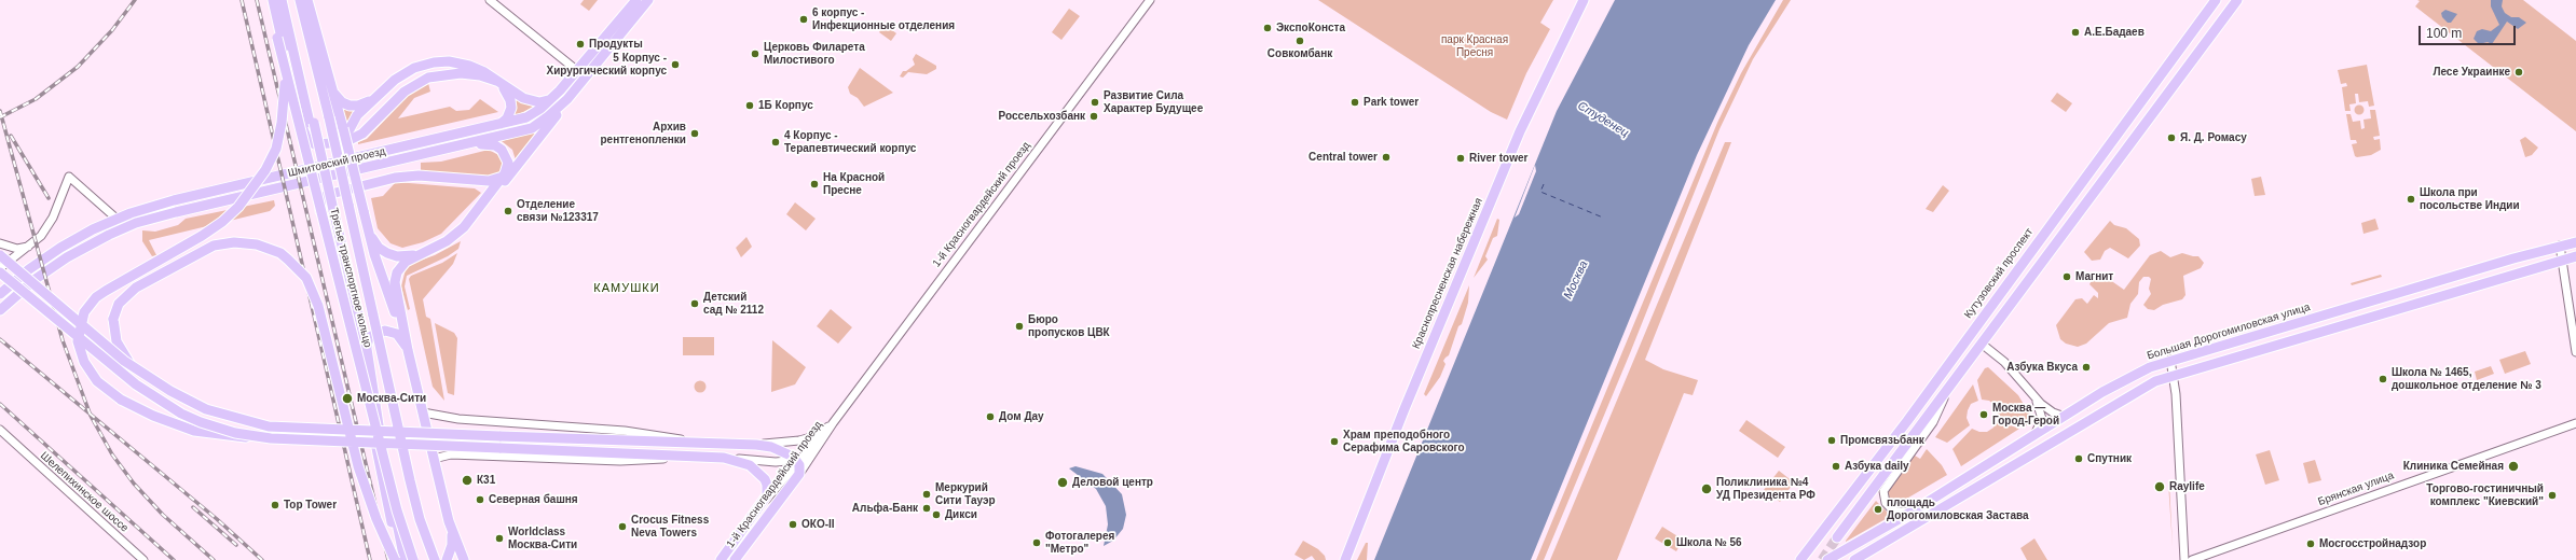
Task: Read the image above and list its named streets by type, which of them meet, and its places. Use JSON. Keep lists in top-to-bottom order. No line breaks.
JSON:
{"streets":{"main road":["Шмитовский проезд","1-й Красногвардейский проезд","Краснопресненская набережная","Кутузовский проспект","Третье транспортное кольцо","Большая Дорогомиловская улица"],"street":["Брянская улица","Шелепихинское шоссе"]},"districts":["КАМУШКИ"],"water":["Студенец","Москва"],"parks":["парк Красная Пресня"],"places":["6 корпус - Инфекционные отделения","ЭкспоКонста","А.Е.Бадаев","Совкомбанк","Продукты","Церковь Филарета Милостивого","5 Корпус - Хирургический корпус","Лесе Украинке","Развитие Сила Характер Будущее","Park tower","1Б Корпус","Россельхозбанк","Архив рентгенопленки","Я. Д. Ромасу","4 Корпус - Терапевтический корпус","Central tower","River tower","На Красной Пресне","Школа при посольстве Индии","Отделение связи №123317","Магнит","Детский сад № 2112","Бюро пропусков ЦВК","Азбука Вкуса","Школа № 1465, дошкольное отделение № 3","Москва-Сити","Москва — Город-Герой","Дом Дау","Промсвязьбанк","Храм преподобного Серафима Саровского","Спутник","Азбука daily","Клиника Семейная","К31","Деловой центр","Raylife","Поликлиника №4 УД Президента РФ","Меркурий Сити Тауэр","Торгово-гостиничный комплекс \"Киевский\"","Северная башня","Top Tower","Альфа-Банк","площадь Дорогомиловская Застава","Дикси","ОКО-II","Crocus Fitness Neva Towers","Worldclass Москва-Сити","Фотогалерея \"Метро\"","Школа № 56","Мосгосстройнадзор"],"scale_bar":"100 m"}
